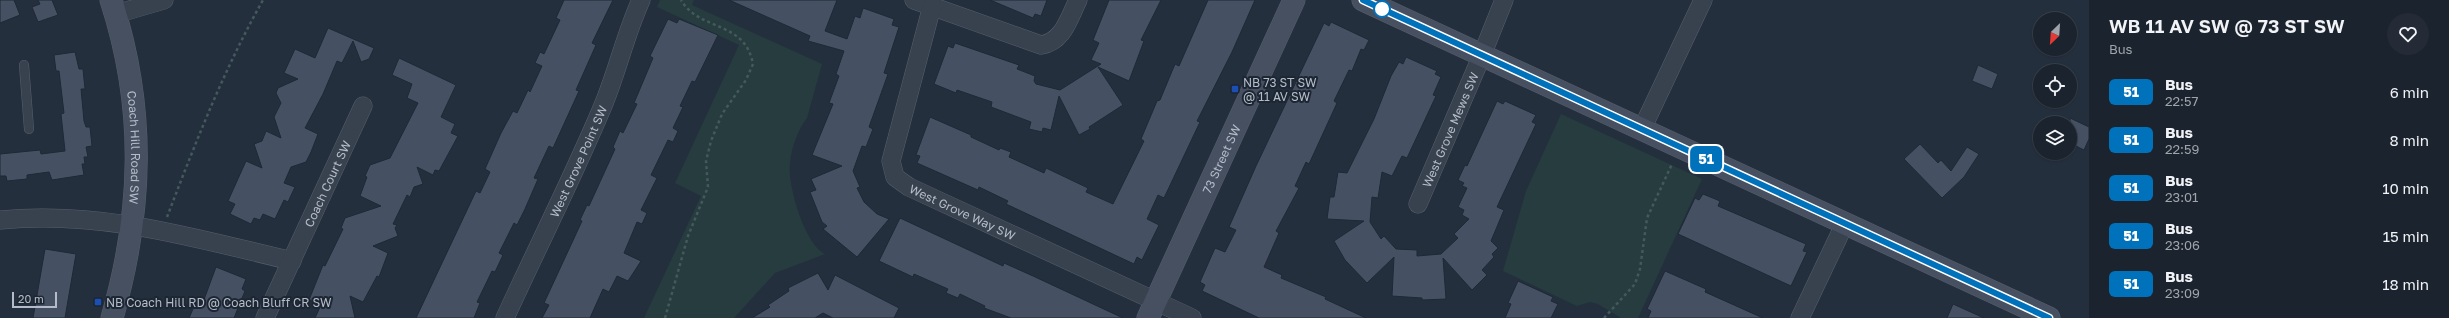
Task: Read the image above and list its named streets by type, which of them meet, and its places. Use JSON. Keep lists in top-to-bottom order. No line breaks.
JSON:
{"streets":{"street":["West Grove Mews SW","Coach Hill Road SW","73 Street SW","West Grove Point SW","Coach Court SW","West Grove Way SW"]},"crossings":[["73 Street SW","West Grove Way SW"]],"places":{"transit":["NB 73 ST SW @ 11 AV SW","NB Coach Hill RD @ Coach Bluff CR SW"]},"lines":["bus line 51"],"scale_bar":"20 m","north":"bottom left","page":{"on_map":"51","heading":["WB 11 AV SW @ 73 ST SW","Bus"],"list":[{"mark":"51","name":"Bus","note":"22:57","value":"6 min"},{"mark":"51","name":"Bus","note":"22:59","value":"8 min"},{"mark":"51","name":"Bus","note":"23:01","value":"10 min"},{"mark":"51","name":"Bus","note":"23:06","value":"15 min"},{"mark":"51","name":"Bus","note":"23:09","value":"18 min"}],"scale":"20 m"}}
